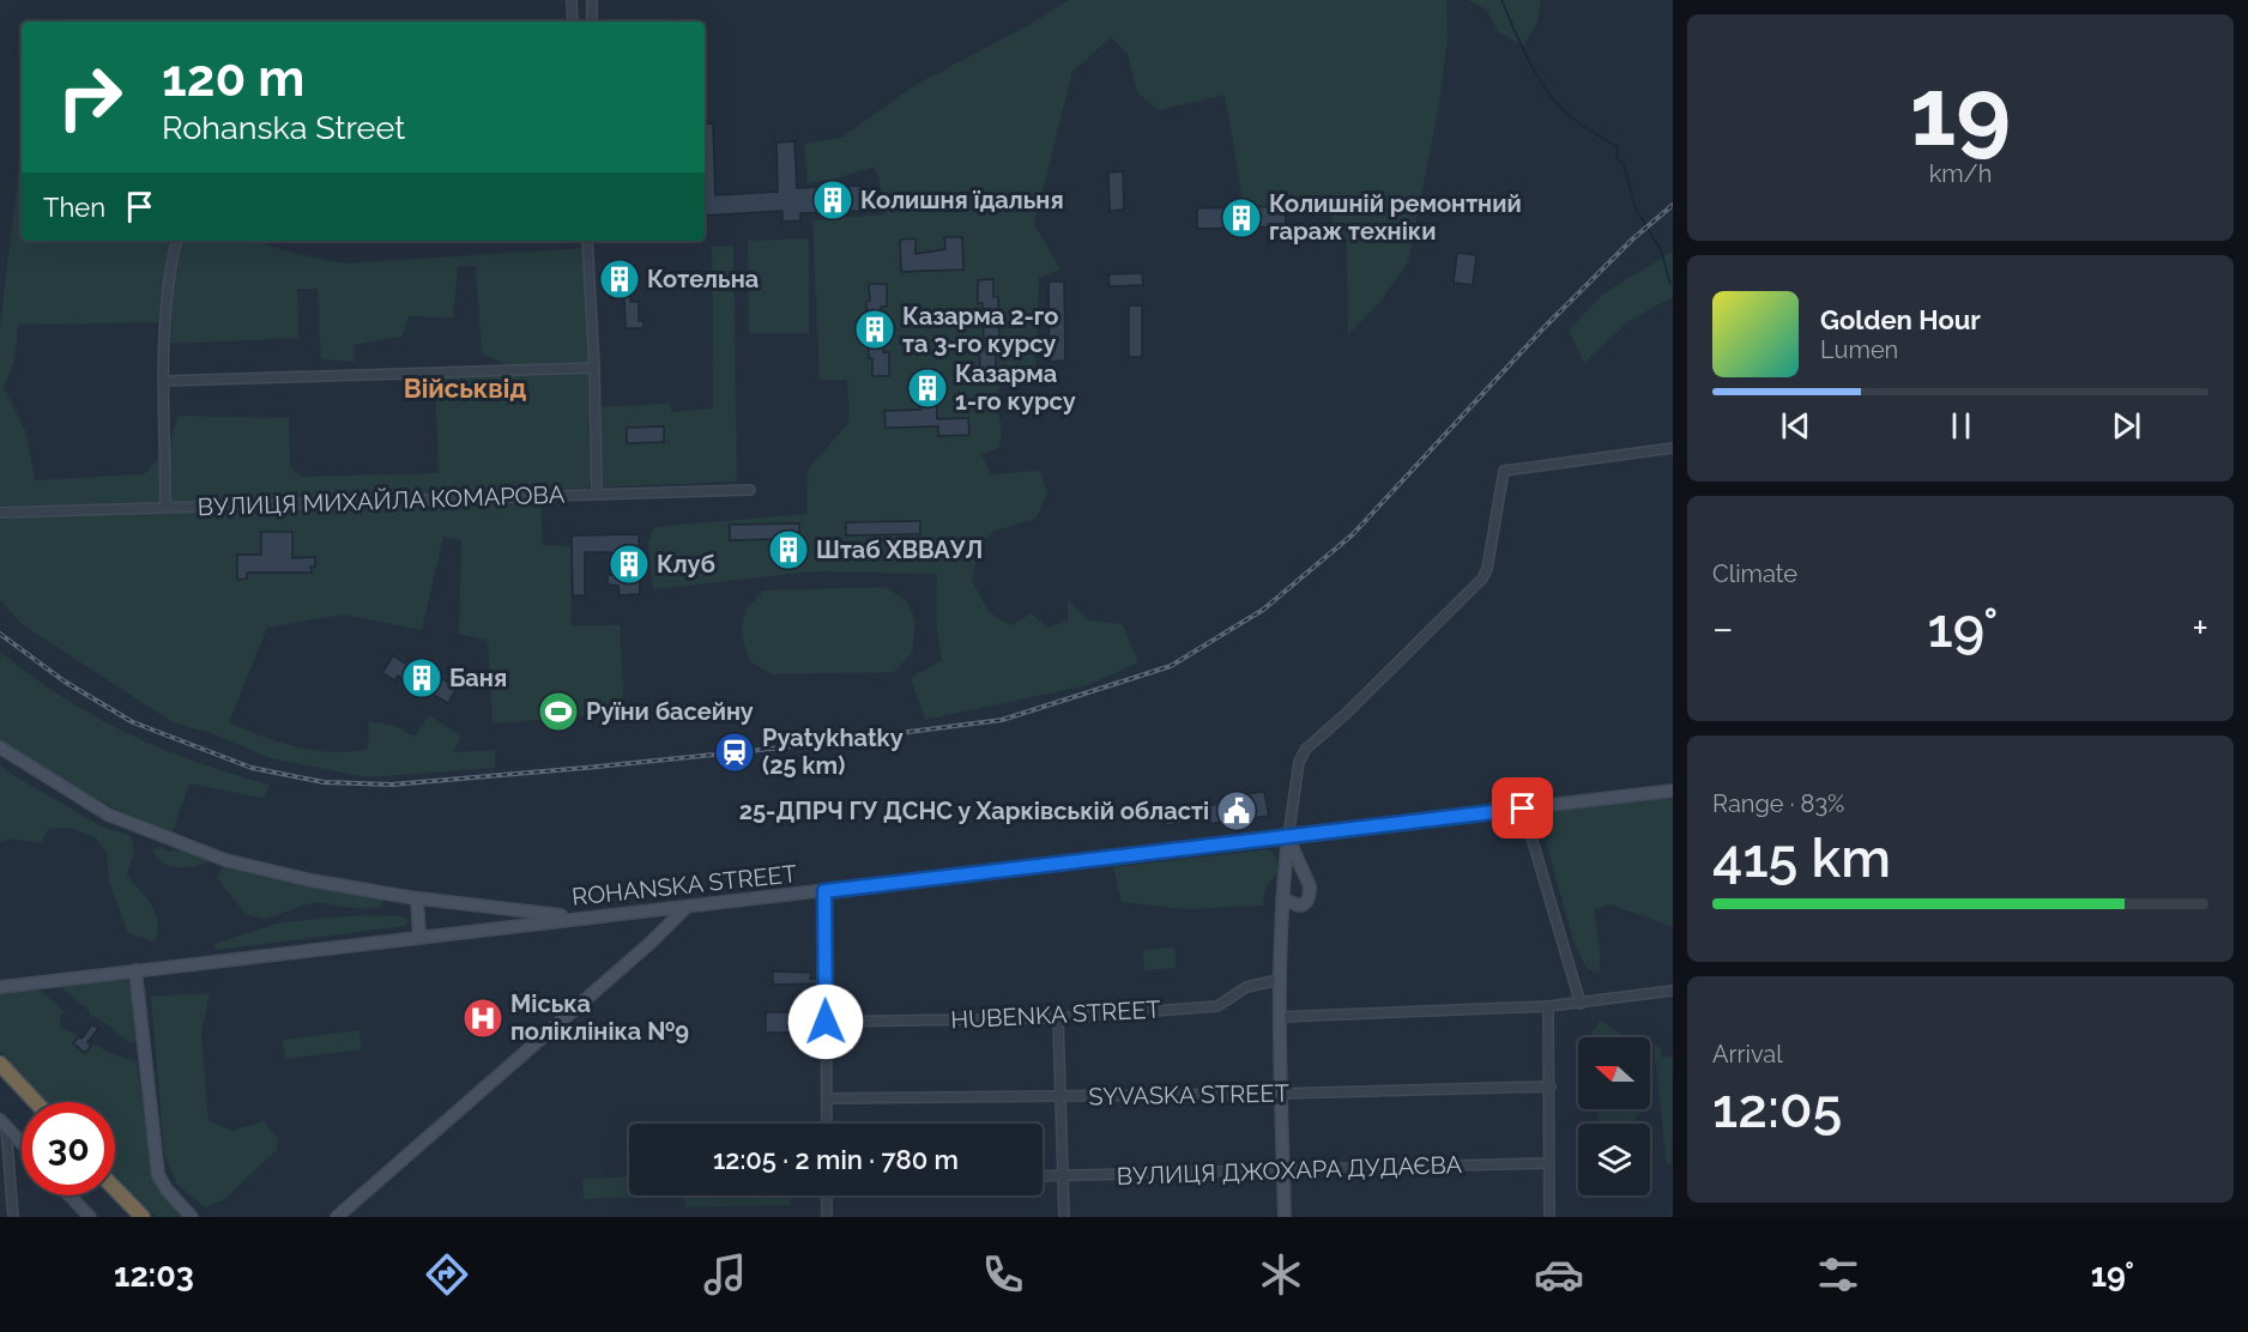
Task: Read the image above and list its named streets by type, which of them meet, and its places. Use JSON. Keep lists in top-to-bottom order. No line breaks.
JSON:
{"streets":{"street":["ВУЛИЦЯ МИХАЙЛА КОМАРОВА","ROHANSKA STREET","HUBENKA STREET","SYVASKA STREET","ВУЛИЦЯ ДЖОХАРА ДУДАЄВА"]},"districts":["Військвід"],"places":{"building":["Колишня їдальня","Колишній ремонтний гараж техніки","Котельна","Казарма 2-го та 3-го курсу","Казарма 1-го курсу","Штаб ХВВАУЛ","Клуб","Баня"],"sports":["Руїни басейну"],"station":["Pyatykhatky (25 km)"],"public building":["25-ДПРЧ ГУ ДСНС у Харківській області"],"hospital":["Міська поліклініка №9"]},"north":"left","page":{"tile":[["19","km/h"],"Climate",["Range · 83%","415 km"],["Arrival","12:05"]],"turn":["120 m","Rohanska Street"],"then":"Then","song":["Golden Hour","Lumen"],"heat":["−","19°","+"],"limit":"30","trip":"12:05 · 2 min · 780 m","tabs":["12:03","19°"]}}
